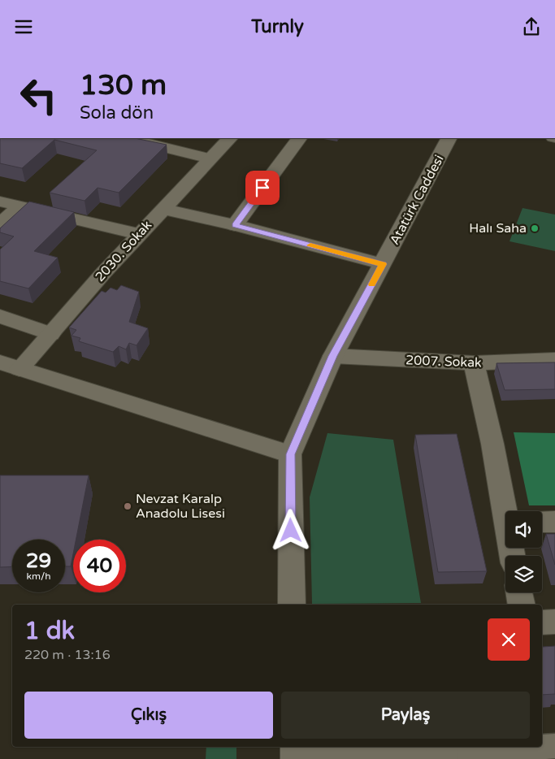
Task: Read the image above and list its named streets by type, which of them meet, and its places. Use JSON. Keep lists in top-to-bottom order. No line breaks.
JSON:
{"streets":{"street":["Atatürk Caddesi","2030. Sokak","2007. Sokak"]},"crossings":[["Atatürk Caddesi","2007. Sokak"]],"places":["Halı Saha","Nevzat Karalp Anadolu Lisesi"],"page":{"header":"Turnly","turn":["130 m","Sola dön"],"speed":"29 km/h","limit":"40","heading":["1 dk","220 m · 13:16"],"buttons":["Çıkış","Paylaş"]}}
